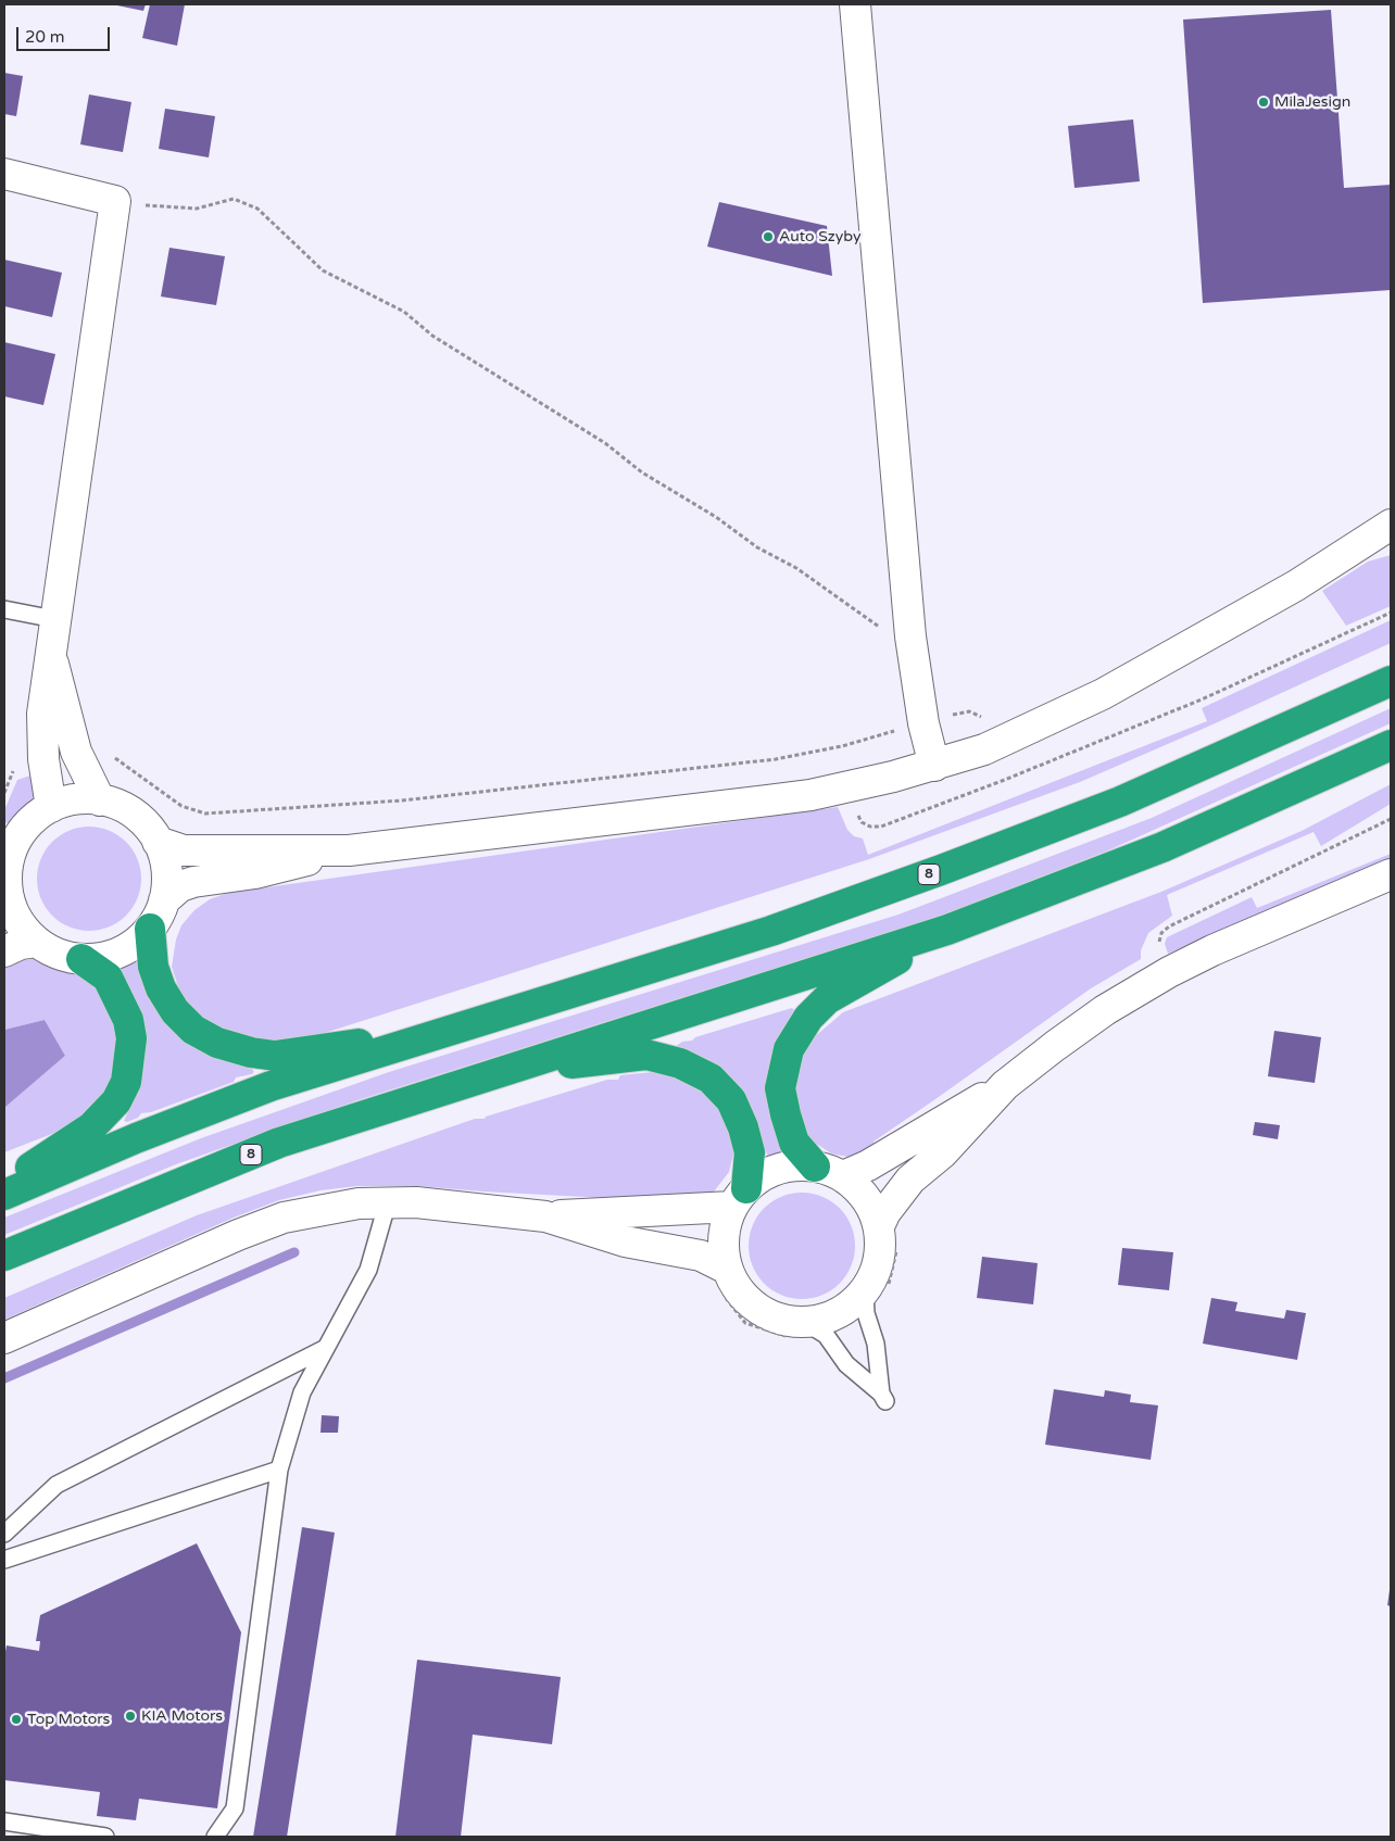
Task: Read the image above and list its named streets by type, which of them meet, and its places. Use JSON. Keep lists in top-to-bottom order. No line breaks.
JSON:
{"streets":{"highway":["8"]},"places":["MilaJesign","Auto Szyby","KIA Motors","Top Motors"],"scale_bar":"20 m"}
